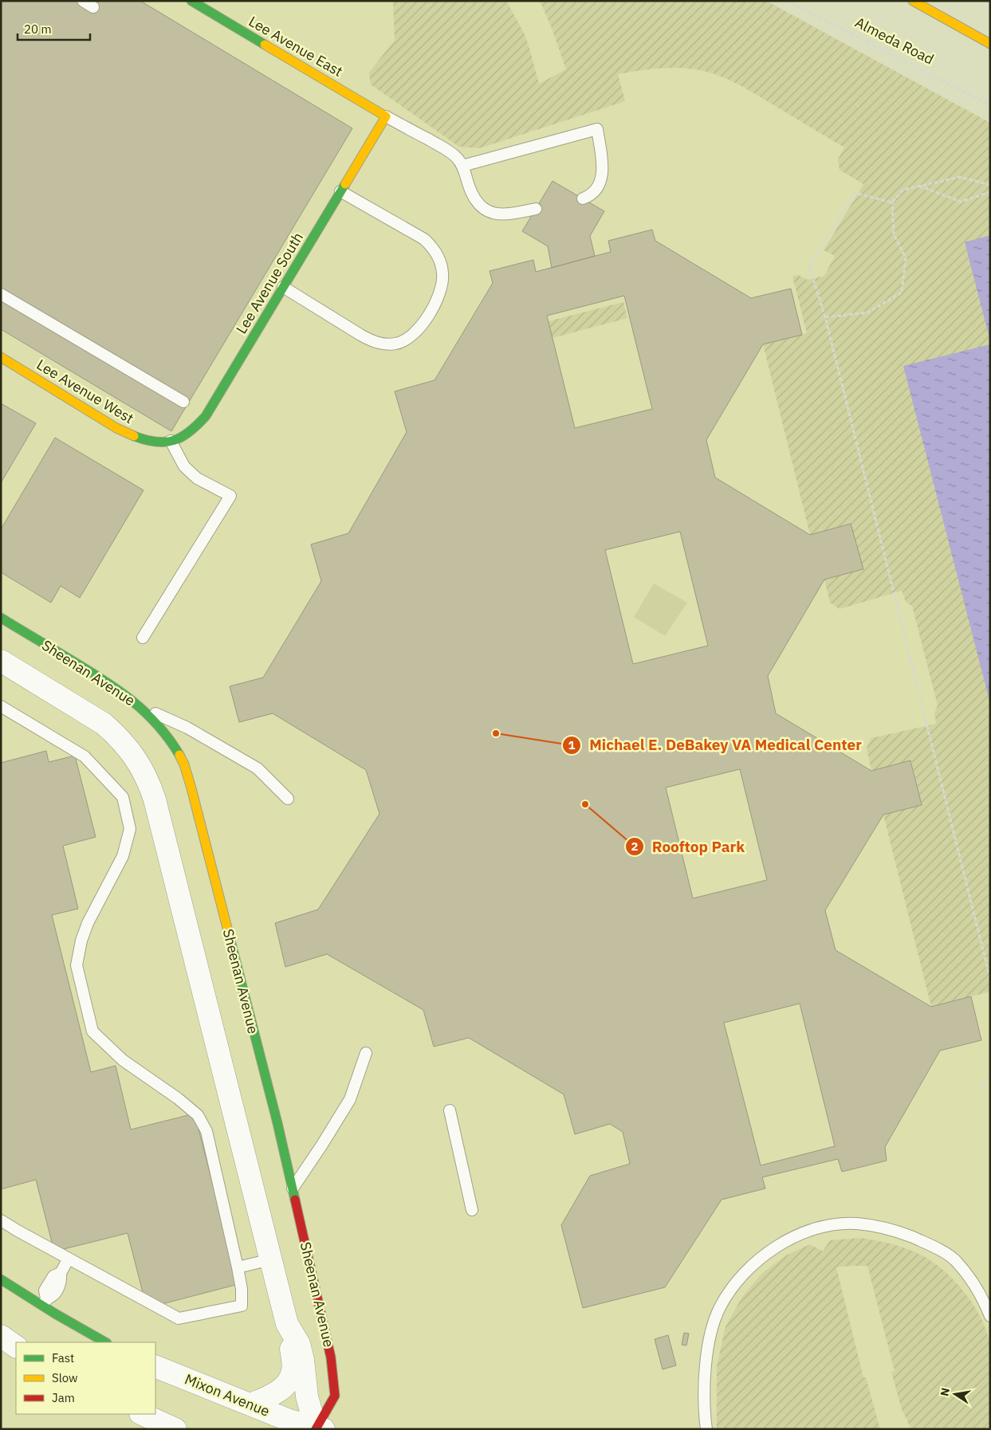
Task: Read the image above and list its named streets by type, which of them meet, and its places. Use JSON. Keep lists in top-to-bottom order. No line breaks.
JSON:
{"streets":{"street":["Lee Avenue East","Lee Avenue South","Lee Avenue West","Sheenan Avenue","Mixon Avenue"],"path":["Almeda Road"]},"crossings":[["Lee Avenue East","Lee Avenue South"],["Lee Avenue South","Lee Avenue West"],["Sheenan Avenue","Mixon Avenue"]],"places":["Michael E. DeBakey VA Medical Center","Rooftop Park"],"legend":["Fast","Slow","Jam"],"scale_bar":"20 m","north":"left"}
